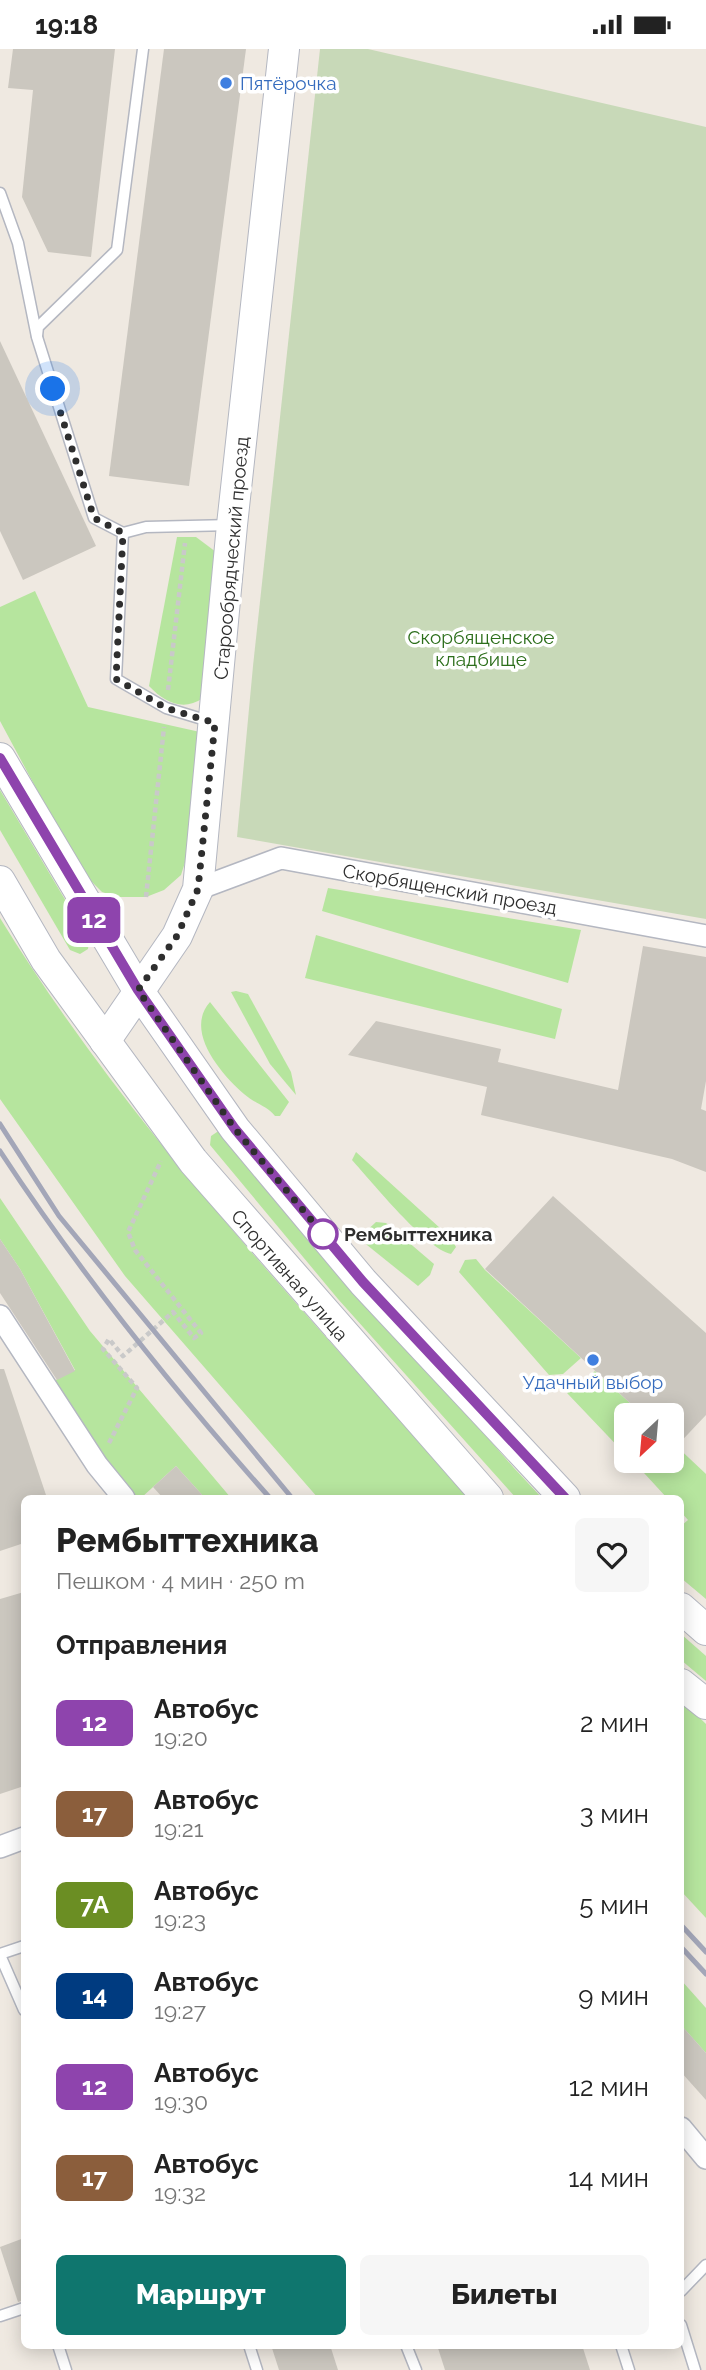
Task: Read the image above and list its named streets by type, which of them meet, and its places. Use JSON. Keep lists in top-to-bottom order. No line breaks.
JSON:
{"streets":{"main road":["Старообрядческий проезд","Спортивная улица"],"street":["Скорбященский проезд"]},"crossings":[["Старообрядческий проезд","Скорбященский проезд"],["Старообрядческий проезд","Спортивная улица"]],"parks":["Скорбященское кладбище"],"places":["Пятёрочка","Рембыттехника","Удачный выбор"],"lines":["bus line 12"],"north":"bottom left","page":{"status":"19:18","on_map":"12","heading":[["Рембыттехника","Пешком · 4 мин · 250 m"],"Отправления"],"list":[{"mark":"12","name":"Автобус","note":"19:20","value":"2 мин"},{"mark":"17","name":"Автобус","note":"19:21","value":"3 мин"},{"mark":"7А","name":"Автобус","note":"19:23","value":"5 мин"},{"mark":"14","name":"Автобус","note":"19:27","value":"9 мин"},{"mark":"12","name":"Автобус","note":"19:30","value":"12 мин"},{"mark":"17","name":"Автобус","note":"19:32","value":"14 мин"}],"buttons":["Маршрут","Билеты"]}}
